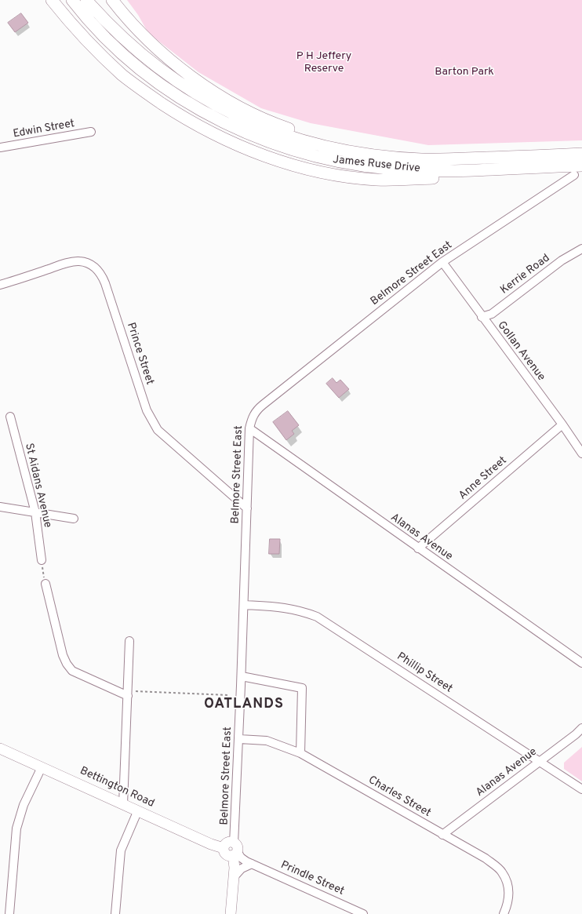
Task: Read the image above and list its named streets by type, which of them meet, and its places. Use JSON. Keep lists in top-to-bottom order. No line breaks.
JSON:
{"streets":{"highway":["James Ruse Drive"],"main road":["Bettington Road"],"street":["Edwin Street","Belmore Street East","Kerrie Road","Gollan Avenue","Prince Street","Anne Street","St Aidans Avenue","Alanas Avenue","Phillip Street","Charles Street","Prindle Street"]},"crossings":[["James Ruse Drive","Belmore Street East"],["Belmore Street East","Gollan Avenue"],["Belmore Street East","Prince Street"],["Belmore Street East","Alanas Avenue"],["Belmore Street East","Phillip Street"],["Belmore Street East","Bettington Road"],["Belmore Street East","Charles Street"],["Belmore Street East","Prindle Street"],["Kerrie Road","Gollan Avenue"],["Gollan Avenue","Anne Street"],["Anne Street","Alanas Avenue"],["Alanas Avenue","Phillip Street"],["Alanas Avenue","Charles Street"],["Bettington Road","Prindle Street"]],"districts":["OATLANDS"],"parks":["P H Jeffery Reserve","Barton Park"]}
